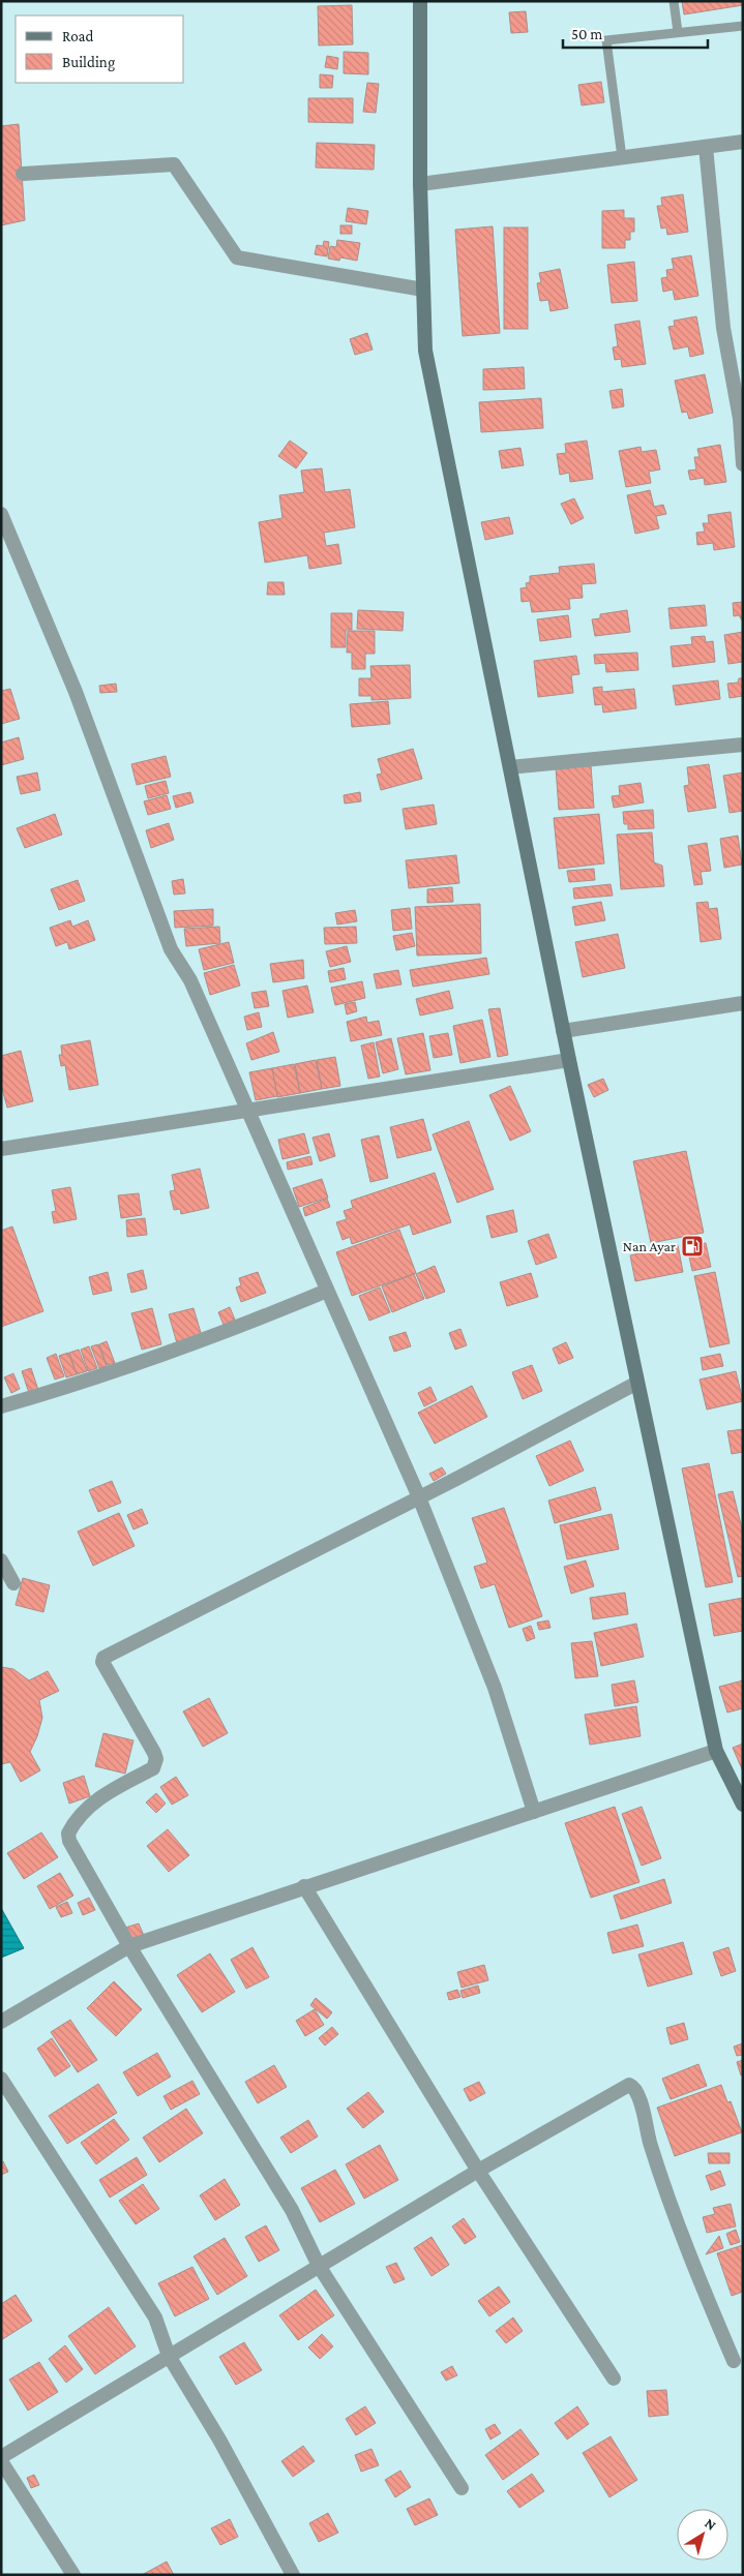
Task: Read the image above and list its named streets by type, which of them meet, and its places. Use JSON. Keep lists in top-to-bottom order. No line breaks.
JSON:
{"places":{"fuel station":["Nan Ayar"]},"legend":["Road","Building"],"scale_bar":"50 m","north":"top right"}
